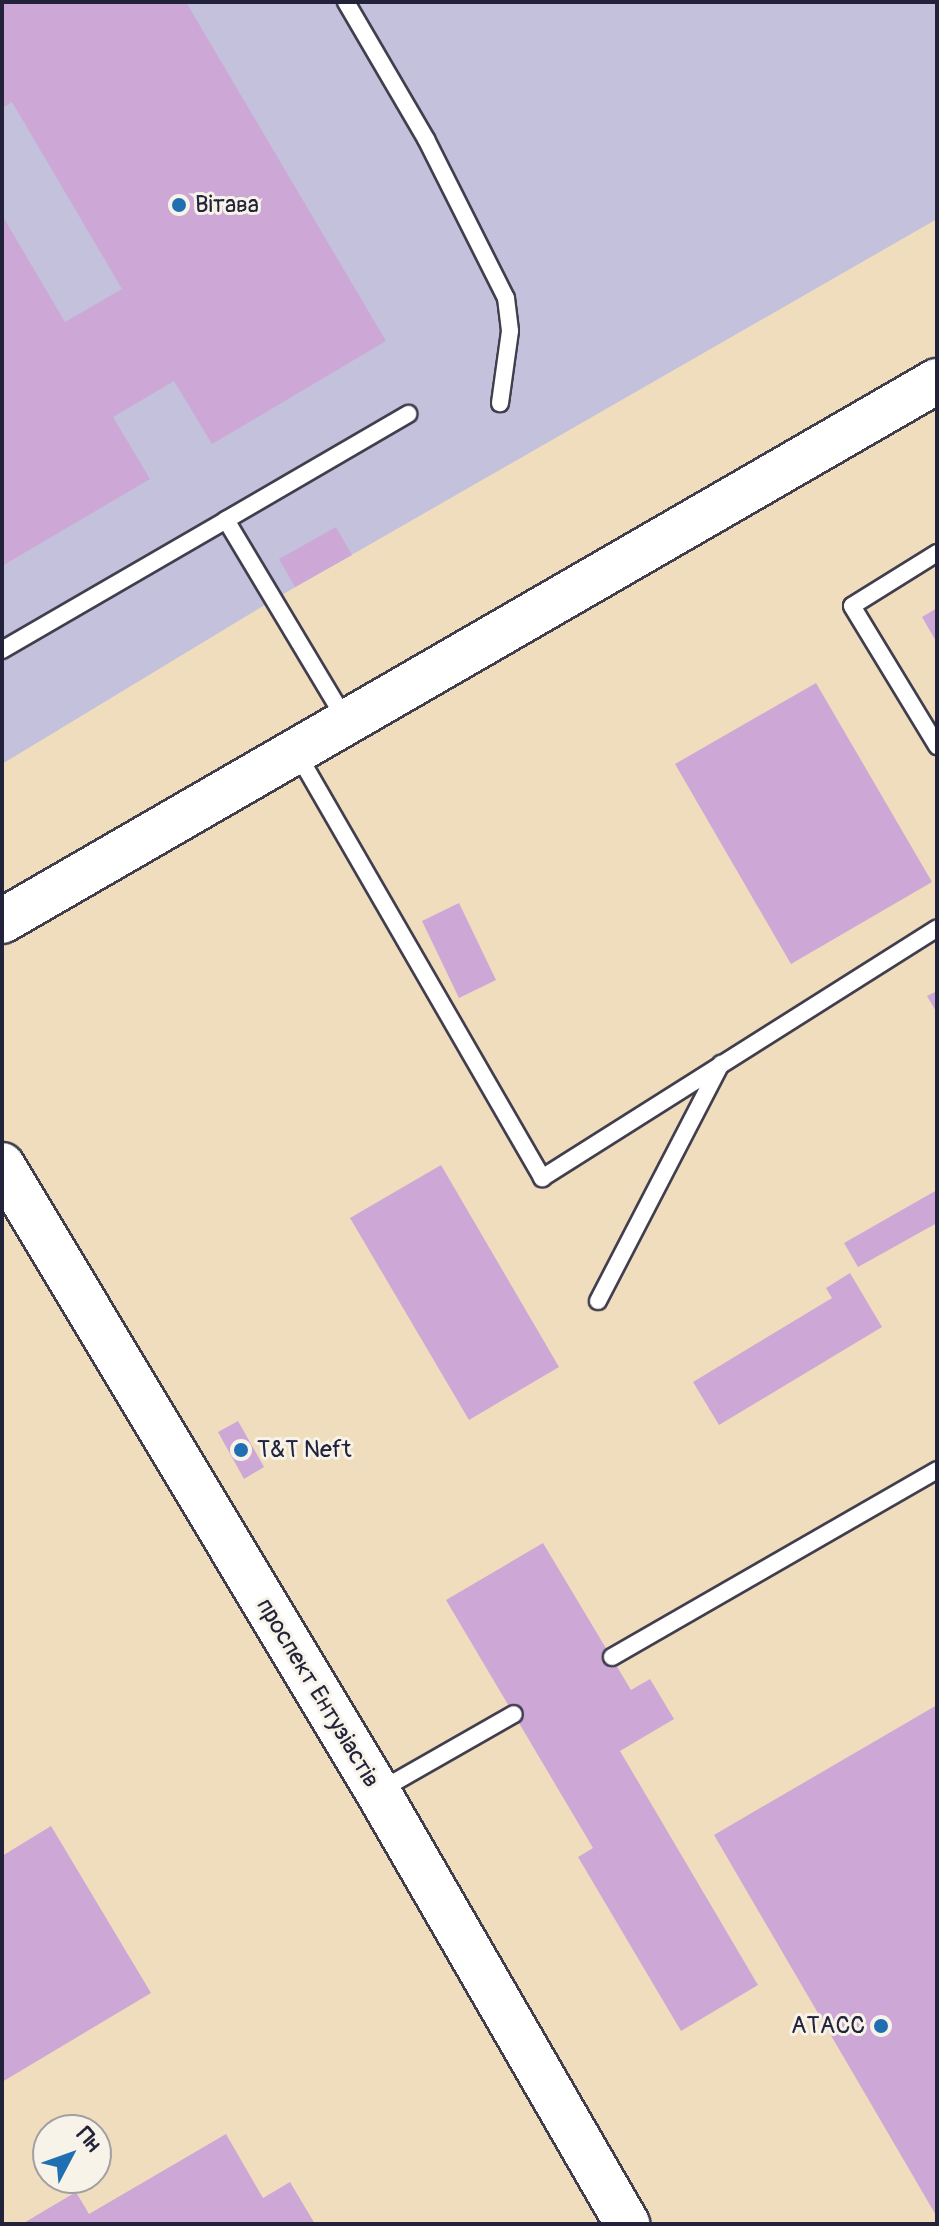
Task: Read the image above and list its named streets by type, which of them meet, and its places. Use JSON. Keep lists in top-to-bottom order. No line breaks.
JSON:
{"streets":{"street":["проспект Ентузіастів"]},"places":["Вітава","T&T Neft","АТАСС"],"north":"top right"}
